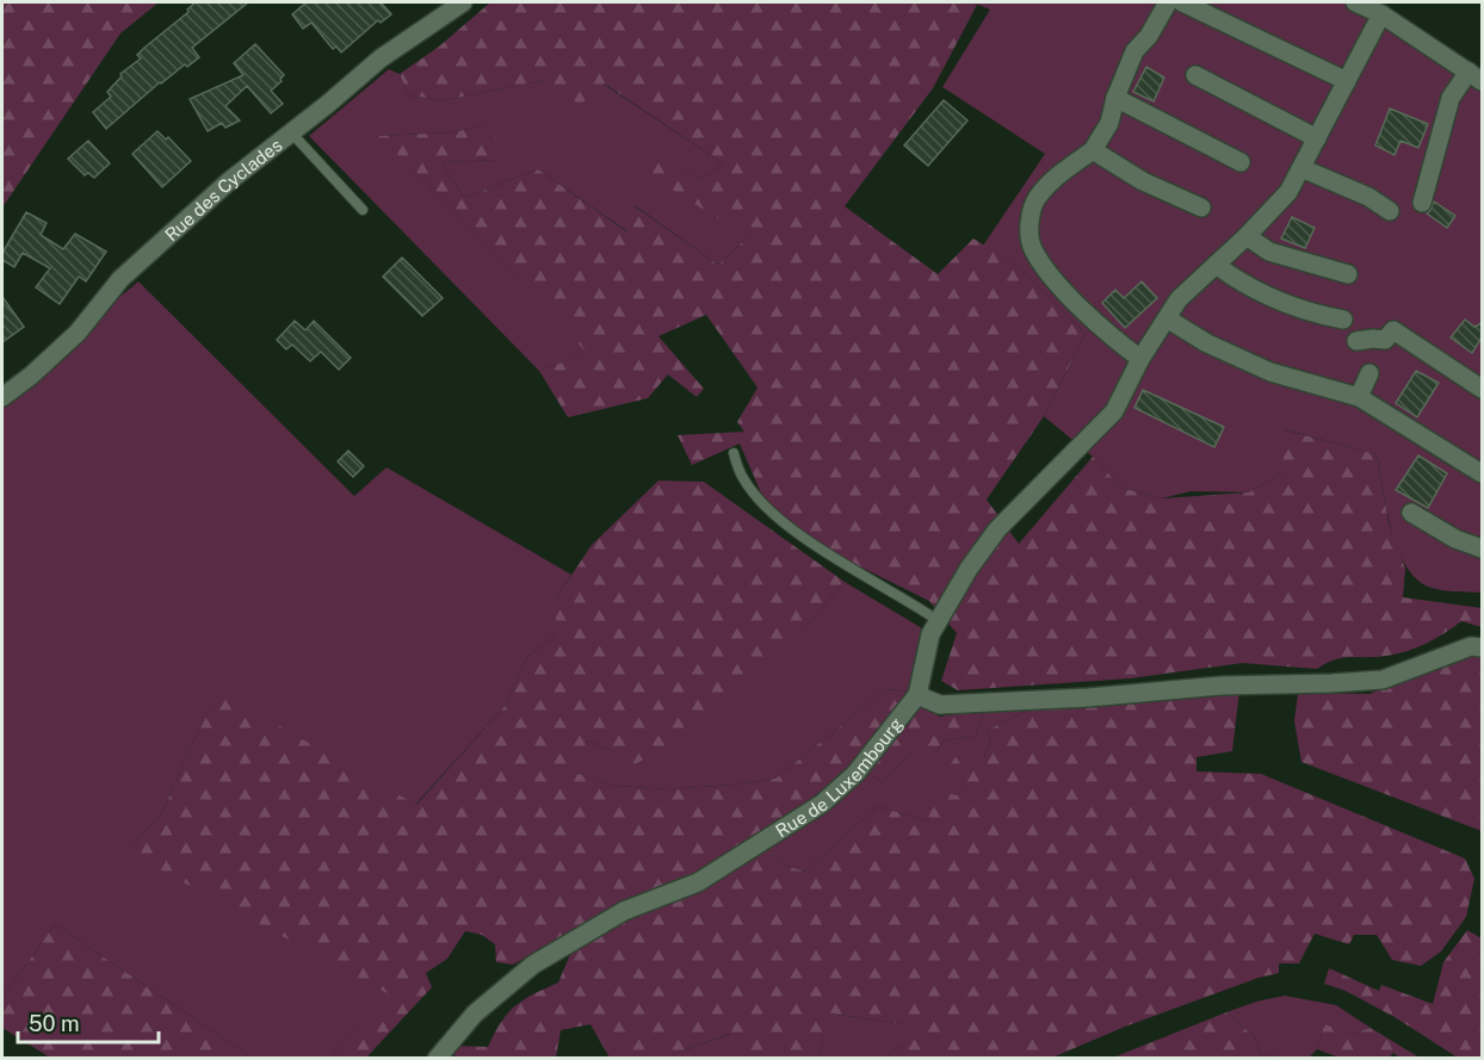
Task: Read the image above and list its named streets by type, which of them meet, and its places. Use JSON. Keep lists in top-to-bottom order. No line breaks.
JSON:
{"streets":{"street":["Rue des Cyclades","Rue de Luxembourg"]},"scale_bar":"50 m"}
